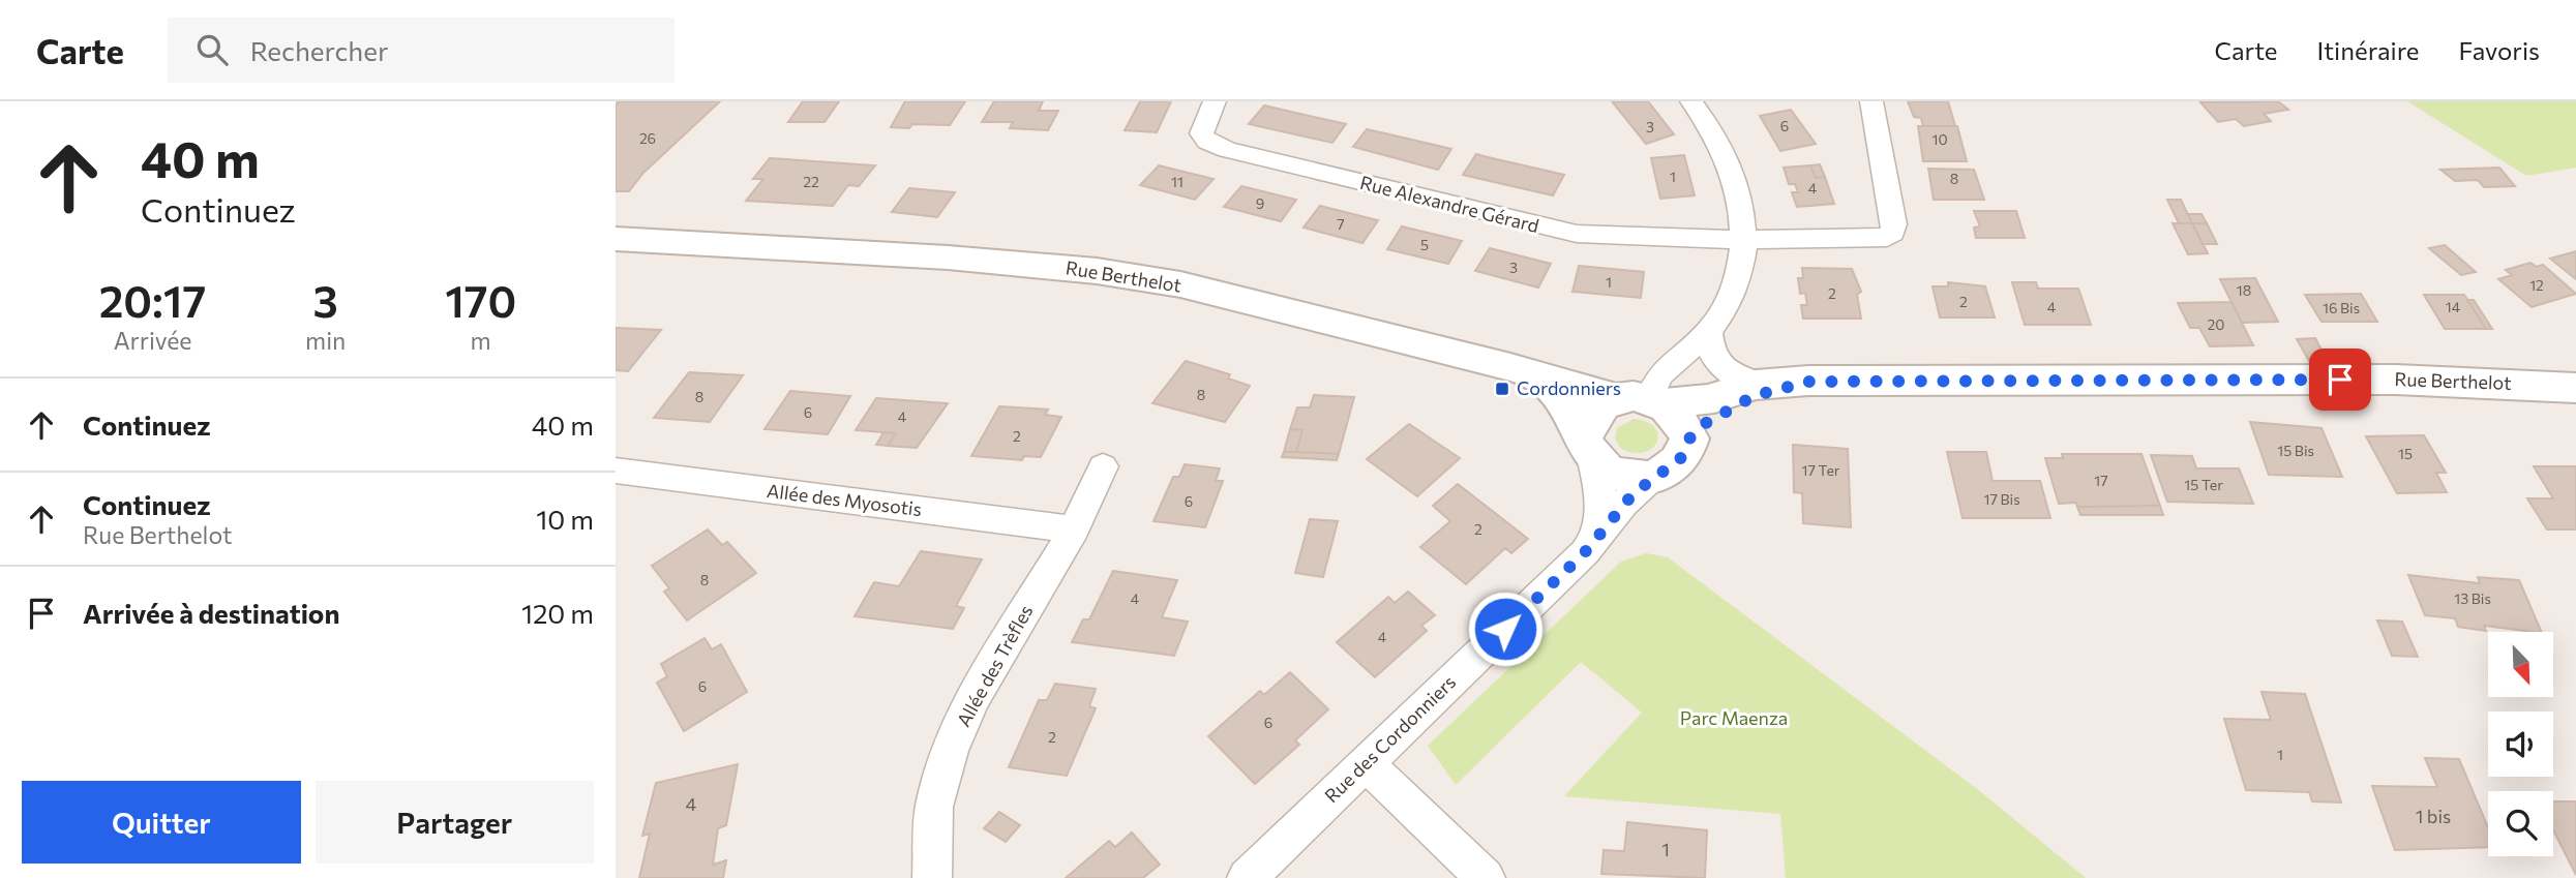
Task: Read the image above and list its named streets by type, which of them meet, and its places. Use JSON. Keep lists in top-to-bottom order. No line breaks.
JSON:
{"streets":{"street":["Rue Alexandre Gérard","Rue Berthelot","Allée des Myosotis","Allée des Trèfles","Rue des Cordonniers"]},"crossings":[["Rue Berthelot","Rue des Cordonniers"],["Allée des Myosotis","Allée des Trèfles"]],"parks":["Parc Maenza"],"places":{"transit":["Cordonniers"]},"house_numbers":["6","3","26","10","1","8","22","11","4","9","7","5","3","1","12","18","2","2","4","14","16 Bis","20","8","8","6","4","2","15 Bis","15","17 Ter","17","15 Ter","17 Bis","6","2","8","4","13 Bis","4","6","6","2","1","4","1 bis","1"],"north":"bottom right","page":{"header":"Carte","search":"Rechercher","nav":["Carte","Itinéraire","Favoris"],"turn":["40 m","Continuez"],"eta":["20:17","Arrivée","3","min","170","m"],"list":[{"name":"Continuez","value":"40 m"},{"name":"Continuez","note":"Rue Berthelot","value":"10 m"},{"name":"Arrivée à destination","value":"120 m"}],"buttons":["Quitter","Partager"]}}
